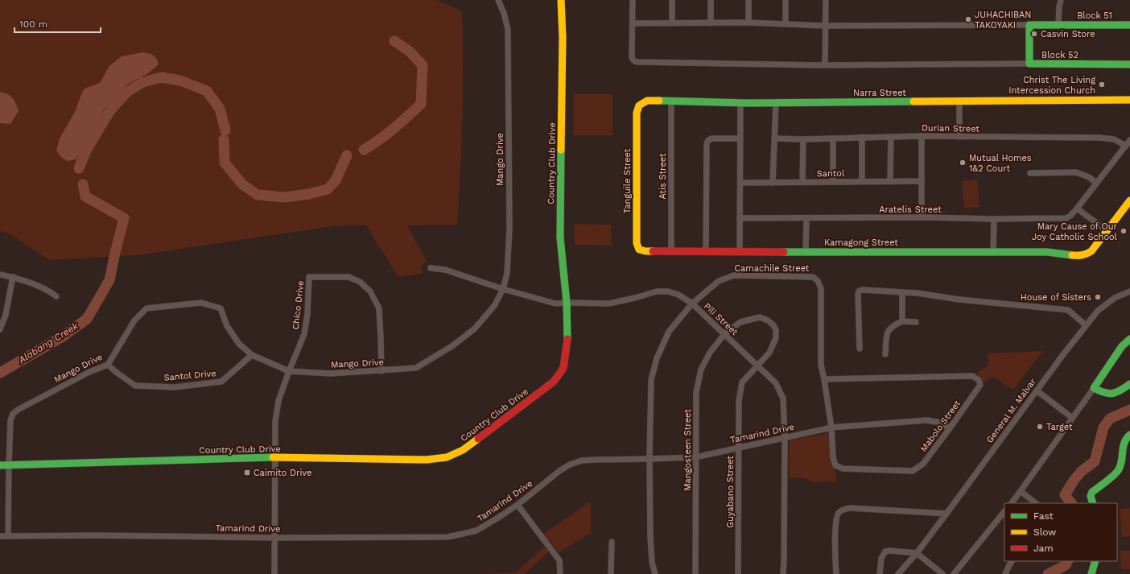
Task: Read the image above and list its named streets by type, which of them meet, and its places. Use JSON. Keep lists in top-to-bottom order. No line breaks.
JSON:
{"streets":{"street":["Block 51","Block 52","Narra Street","Durian Street","Mango Drive","Country Club Drive","Santol","Atis Street","Tanguile Street","Aratelis Street","Kamagong Street","Camachile Street","Chico Drive","Pili Street","Santol Drive","General M. Malvar","Mabolo Street","Tamarind Drive","Mangosteen Street","Guyabano Street"]},"crossings":[["Block 51","Block 52"],["Narra Street","Atis Street"],["Narra Street","Tanguile Street"],["Durian Street","Aratelis Street"],["Mango Drive","Country Club Drive"],["Mango Drive","Chico Drive"],["Mango Drive","Santol Drive"],["Country Club Drive","Chico Drive"],["Atis Street","Kamagong Street"],["Tanguile Street","Kamagong Street"],["Camachile Street","Pili Street"],["Camachile Street","Mabolo Street"],["Pili Street","Tamarind Drive"],["Pili Street","Mangosteen Street"],["Pili Street","Guyabano Street"],["Mabolo Street","Tamarind Drive"],["Tamarind Drive","Mangosteen Street"],["Tamarind Drive","Guyabano Street"],["Mangosteen Street","Guyabano Street"]],"water":["Alabang Creek"],"places":{"other":["JUHACHIBAN TAKOYAKI","Casvin Store","Christ The Living Intercession Church","Mutual Homes 1&2 Court","Mary Cause of Our Joy Catholic School","House of Sisters","Target"],"transit":["Caimito Drive"]},"legend":["Fast","Slow","Jam"],"scale_bar":"100 m"}
